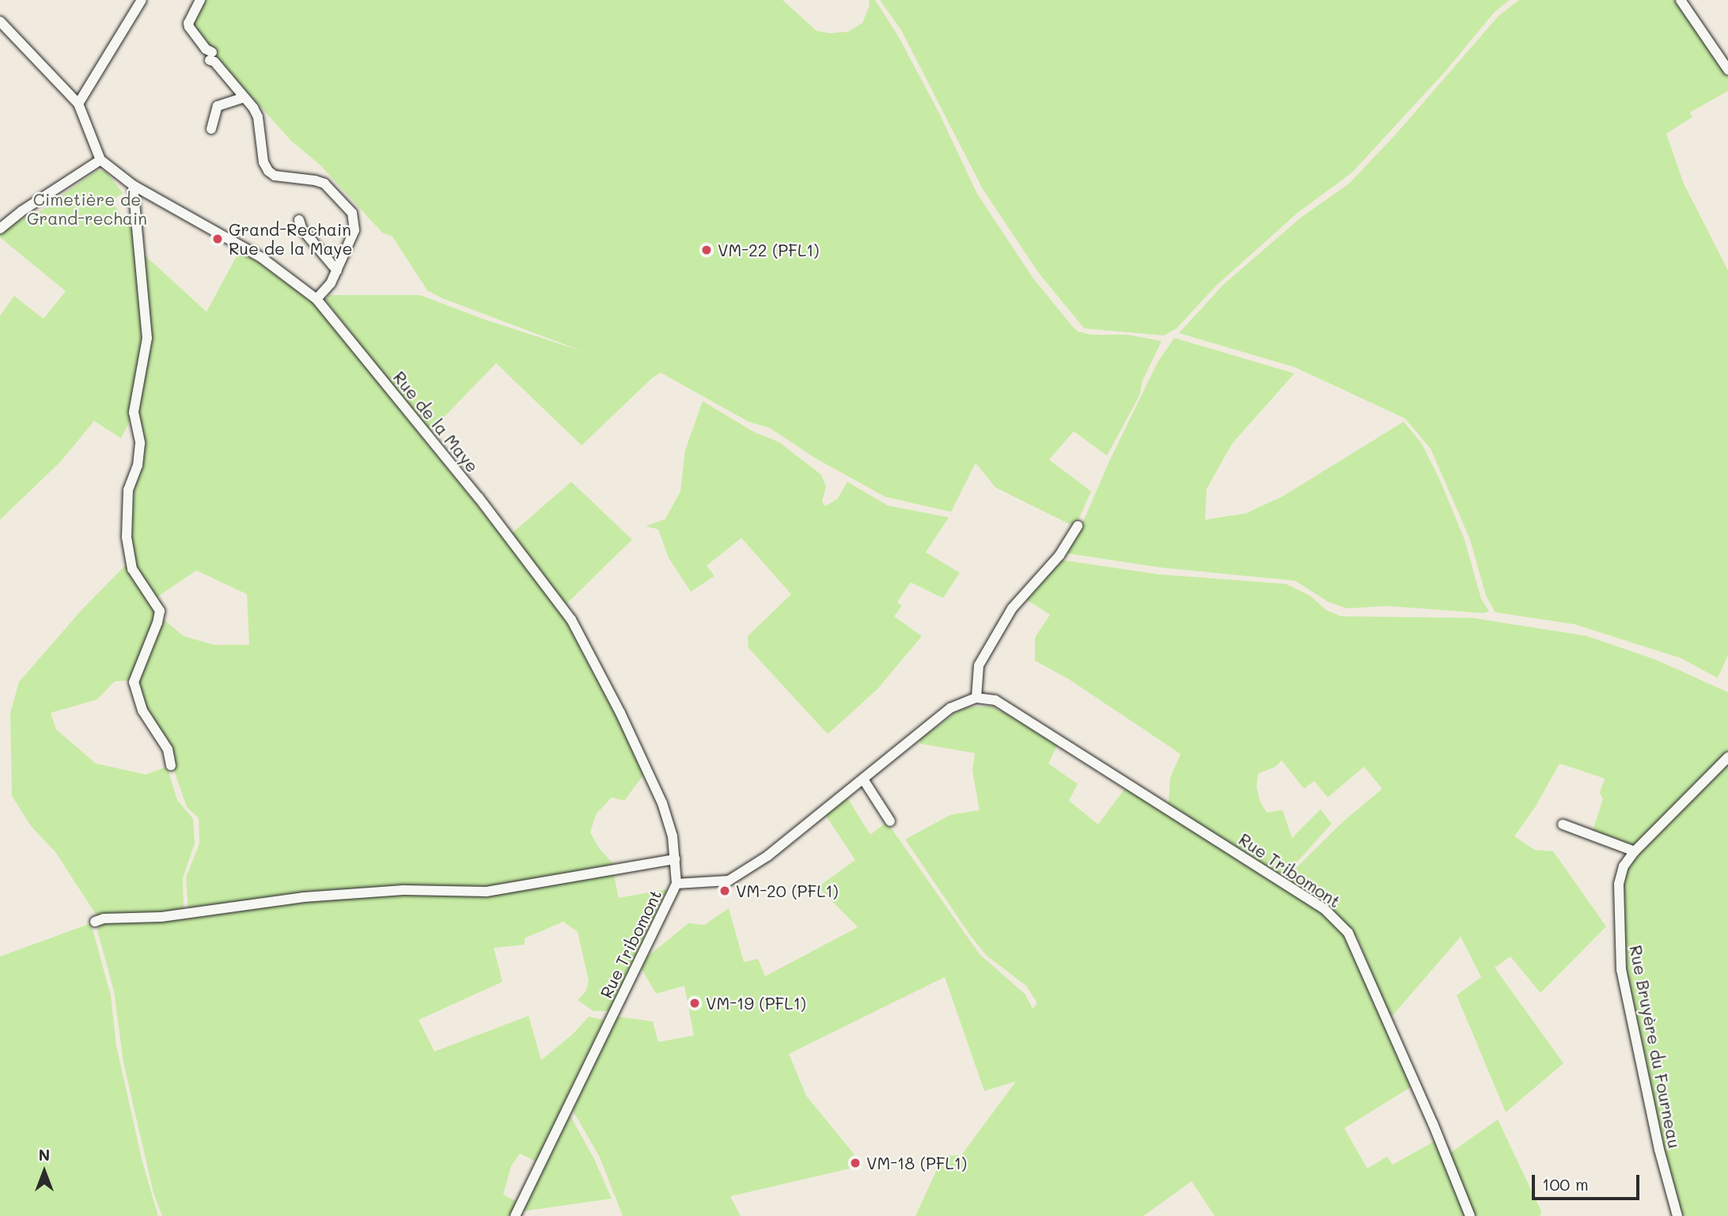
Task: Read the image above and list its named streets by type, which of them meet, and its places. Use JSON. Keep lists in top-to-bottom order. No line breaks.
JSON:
{"streets":{"street":["Rue de la Maye","Rue Tribomont","Rue Bruyère du Fourneau"]},"crossings":[["Rue de la Maye","Rue Tribomont"]],"parks":["Cimetière de Grand-rechain"],"places":["Grand-Rechain Rue de la Maye","VM-22 (PFL1)","VM-20 (PFL1)","VM-19 (PFL1)","VM-18 (PFL1)"],"scale_bar":"100 m","north":"top"}
